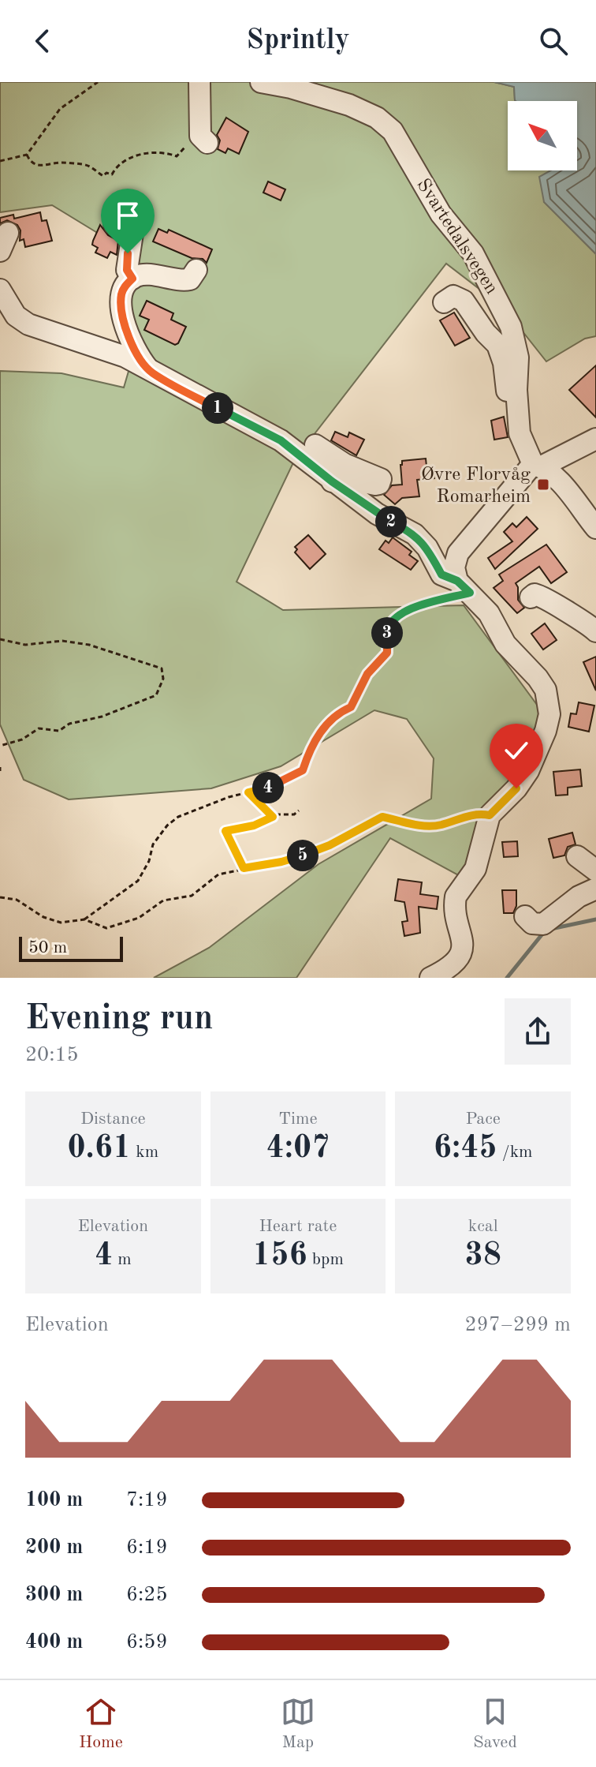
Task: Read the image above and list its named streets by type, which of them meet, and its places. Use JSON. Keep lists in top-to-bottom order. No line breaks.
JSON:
{"streets":{"street":["Svartedalsvegen"]},"places":{"transit":["Øvre Florvåg Romarheim"]},"scale_bar":"50 m","north":"top left","page":{"header":"Sprintly","pins":["1","2","3","4","5"],"scale":"50 m","heading":["Evening run","20:15"],"stats":[["Distance","0.61 km"],["Time","4:07"],["Pace","6:45 /km"],["Elevation","4 m"],["Heart rate","156 bpm"],["kcal","38"]],"chart":["Elevation","297–299 m"],"list":[{"name":"100 m","note":"7:19"},{"name":"200 m","note":"6:19"},{"name":"300 m","note":"6:25"},{"name":"400 m","note":"6:59"}],"tabs":["Home","Map","Saved"]}}
